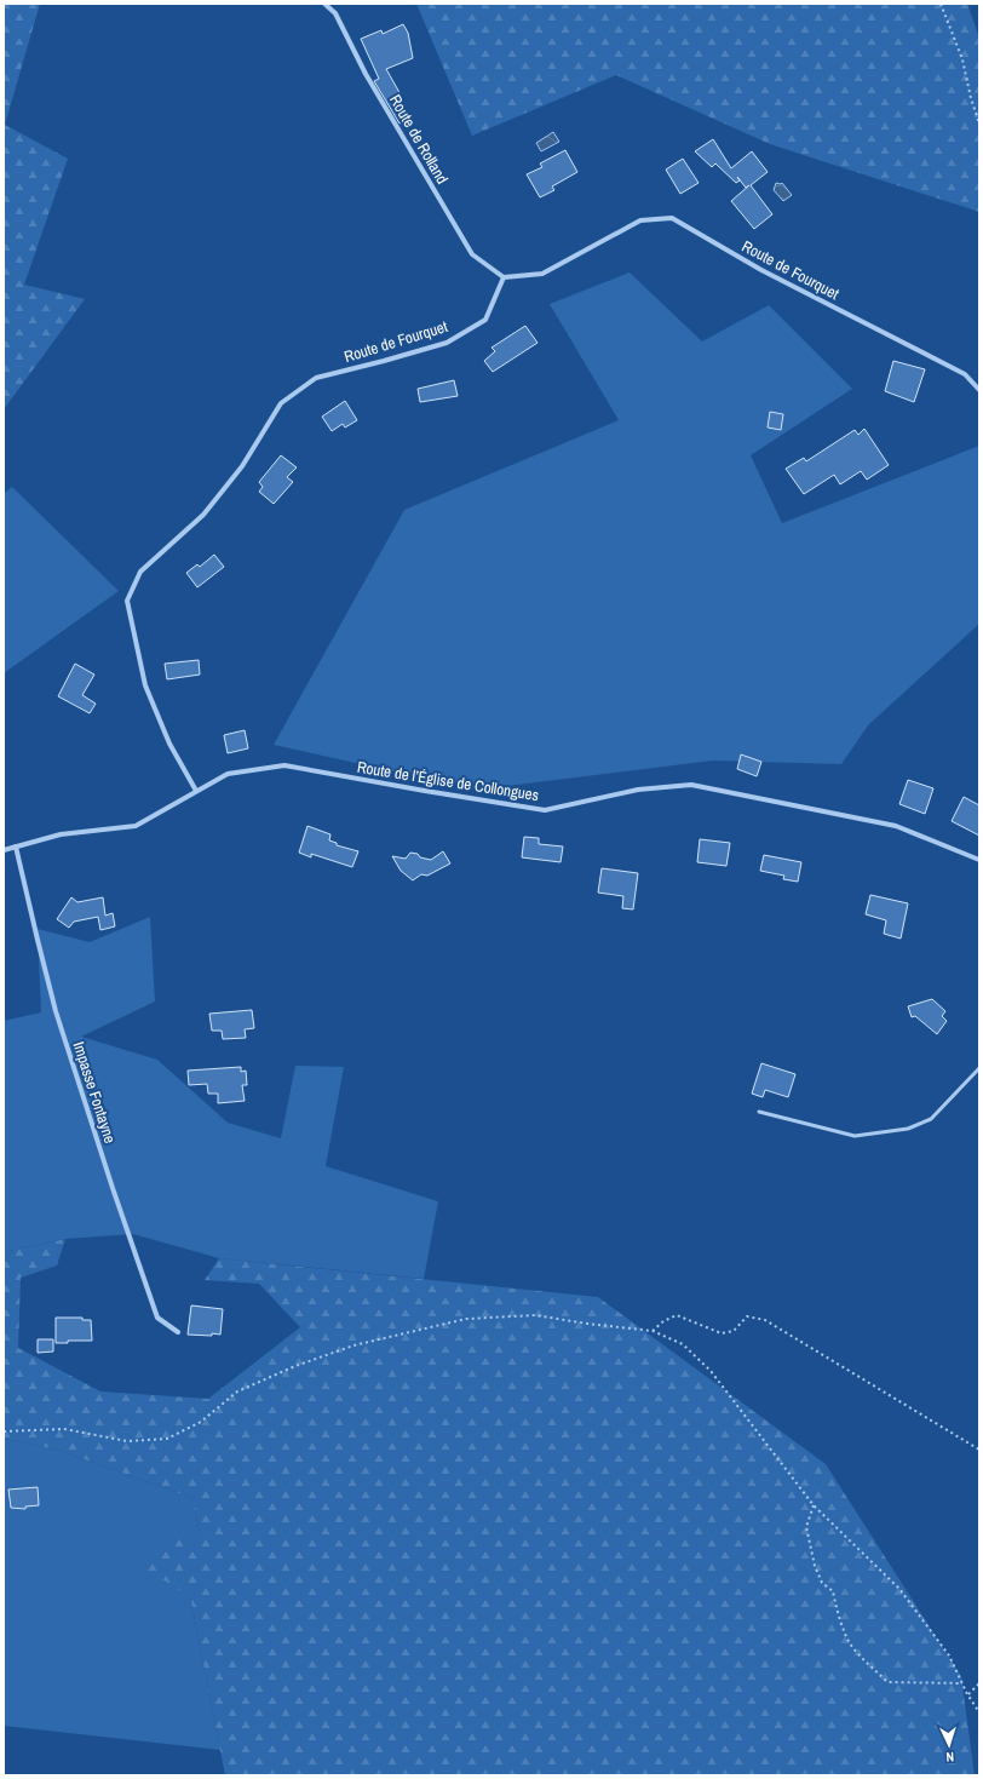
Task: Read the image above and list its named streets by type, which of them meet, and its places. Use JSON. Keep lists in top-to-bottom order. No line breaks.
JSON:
{"streets":{"street":["Route de Rolland","Route de Fourquet","Route de l’Église de Collongues","Impasse Fontayne"]},"crossings":[["Route de Rolland","Route de Fourquet"],["Route de Fourquet","Route de l’Église de Collongues"],["Route de l’Église de Collongues","Impasse Fontayne"]],"north":"bottom"}
